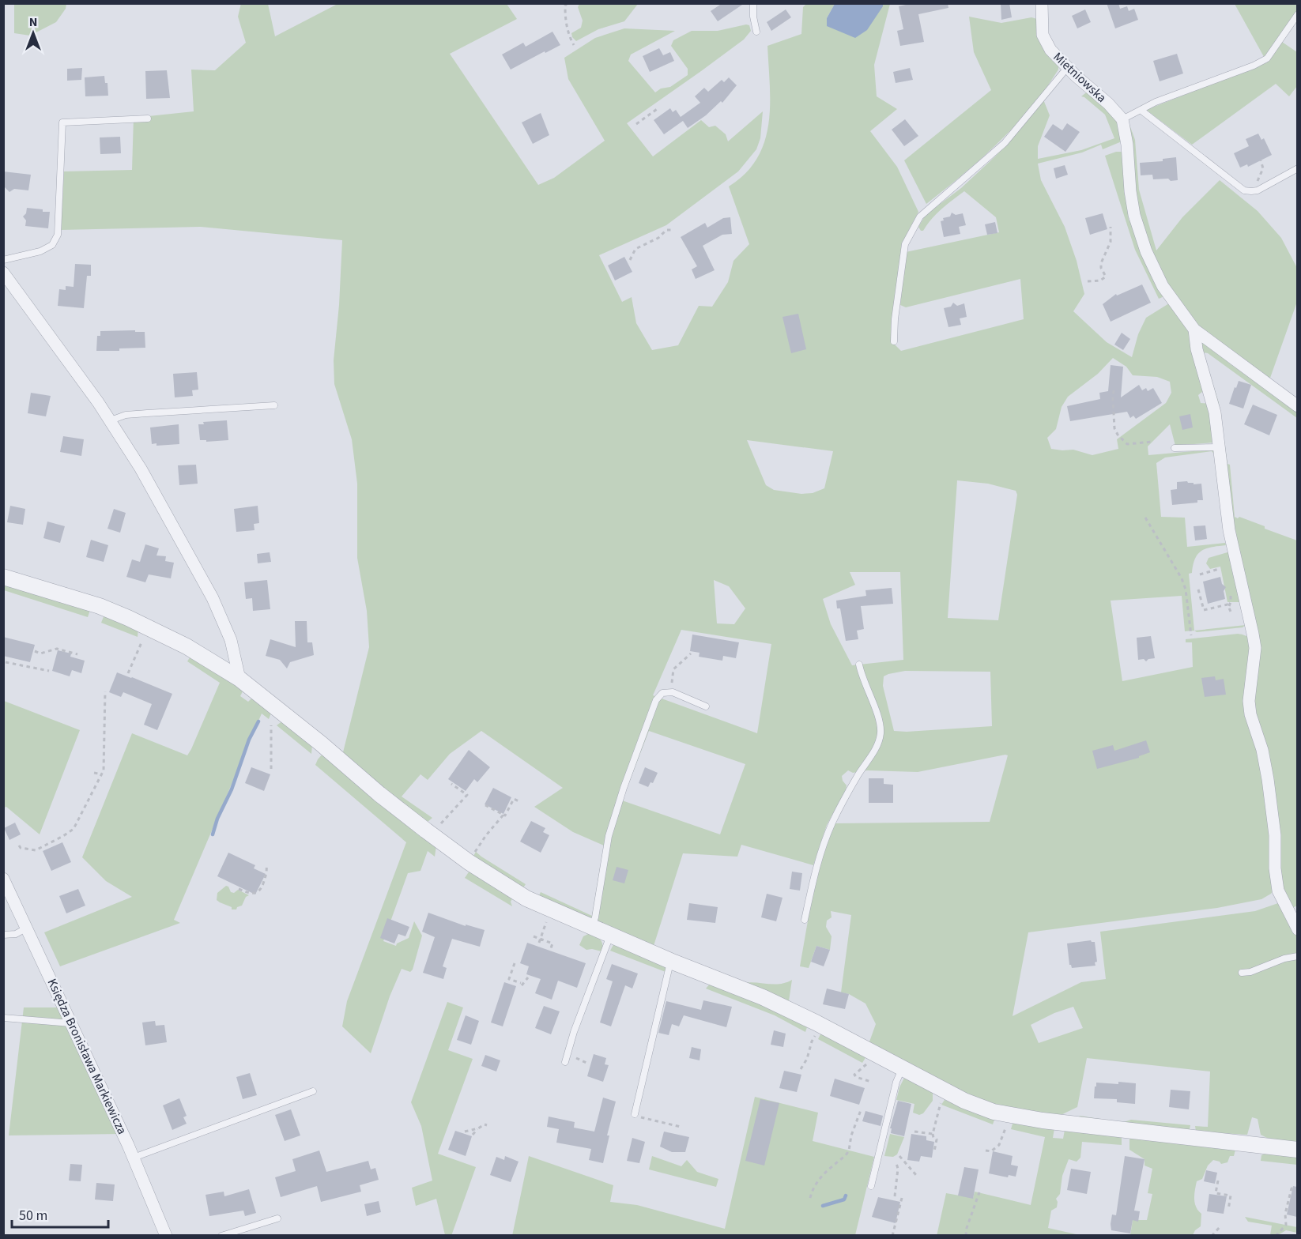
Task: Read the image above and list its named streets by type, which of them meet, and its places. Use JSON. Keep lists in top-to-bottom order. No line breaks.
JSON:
{"streets":{"street":["Mietniowska","Księdza Bronisława Markiewicza"]},"scale_bar":"50 m","north":"top"}
